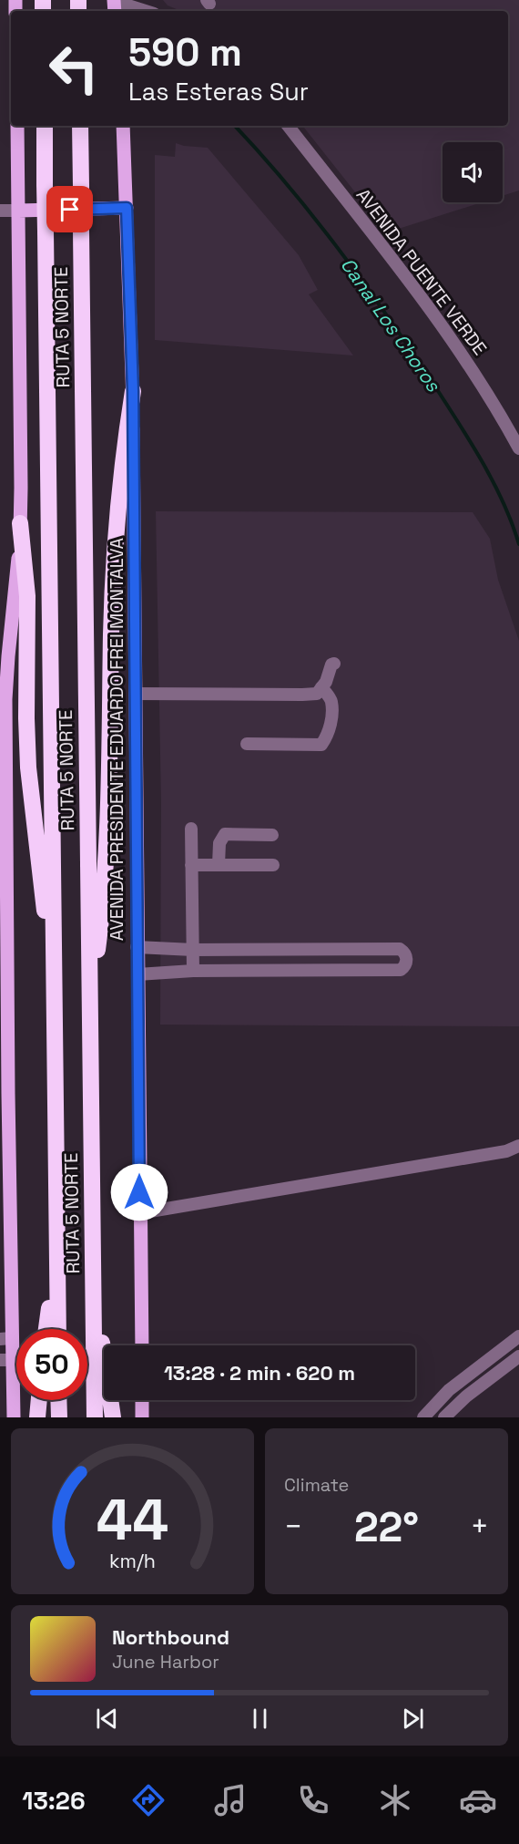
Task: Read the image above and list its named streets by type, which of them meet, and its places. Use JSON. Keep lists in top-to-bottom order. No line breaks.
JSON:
{"streets":{"highway":["RUTA 5 NORTE"],"main road":["AVENIDA PRESIDENTE EDUARDO FREI MONTALVA"],"street":["AVENIDA PUENTE VERDE"]},"water":["Canal Los Choros"],"page":{"turn":["590 m","Las Esteras Sur"],"limit":"50","trip":"13:28 · 2 min · 620 m","tile":"Climate","heat":["−","22°","+"],"song":["Northbound","June Harbor"],"tabs":"13:26","gauge":["44","km/h"]}}
